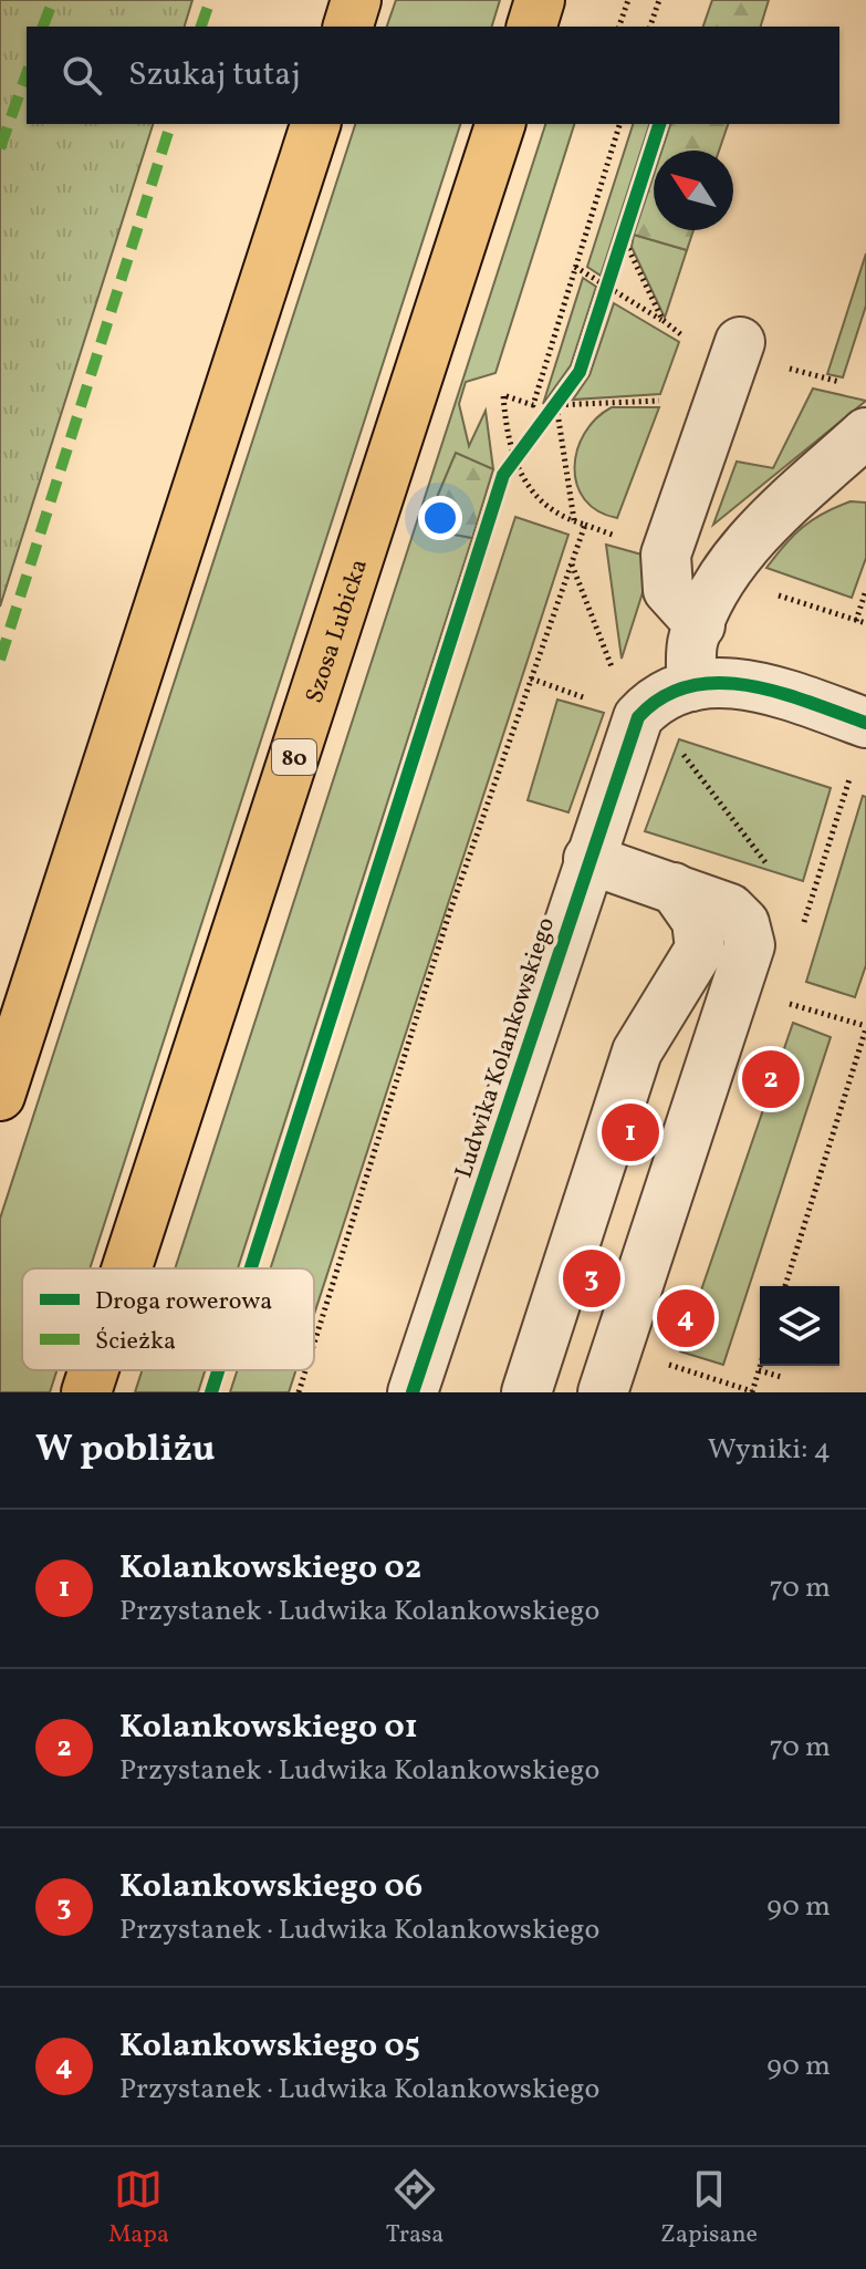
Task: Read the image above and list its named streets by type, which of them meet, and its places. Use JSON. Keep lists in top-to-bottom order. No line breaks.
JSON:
{"streets":{"main road":["Szosa Lubicka","80"],"street":["Ludwika Kolankowskiego"]},"legend":["Droga rowerowa","Ścieżka"],"north":"top left","page":{"search":"Szukaj tutaj","pins":["2","1","3","4"],"heading":["W pobliżu","Wyniki: 4"],"list":[{"mark":"1","name":"Kolankowskiego 02","note":"Przystanek · Ludwika Kolankowskiego","value":"70 m"},{"mark":"2","name":"Kolankowskiego 01","note":"Przystanek · Ludwika Kolankowskiego","value":"70 m"},{"mark":"3","name":"Kolankowskiego 06","note":"Przystanek · Ludwika Kolankowskiego","value":"90 m"},{"mark":"4","name":"Kolankowskiego 05","note":"Przystanek · Ludwika Kolankowskiego","value":"90 m"}],"nav":["Mapa","Trasa","Zapisane"]}}
